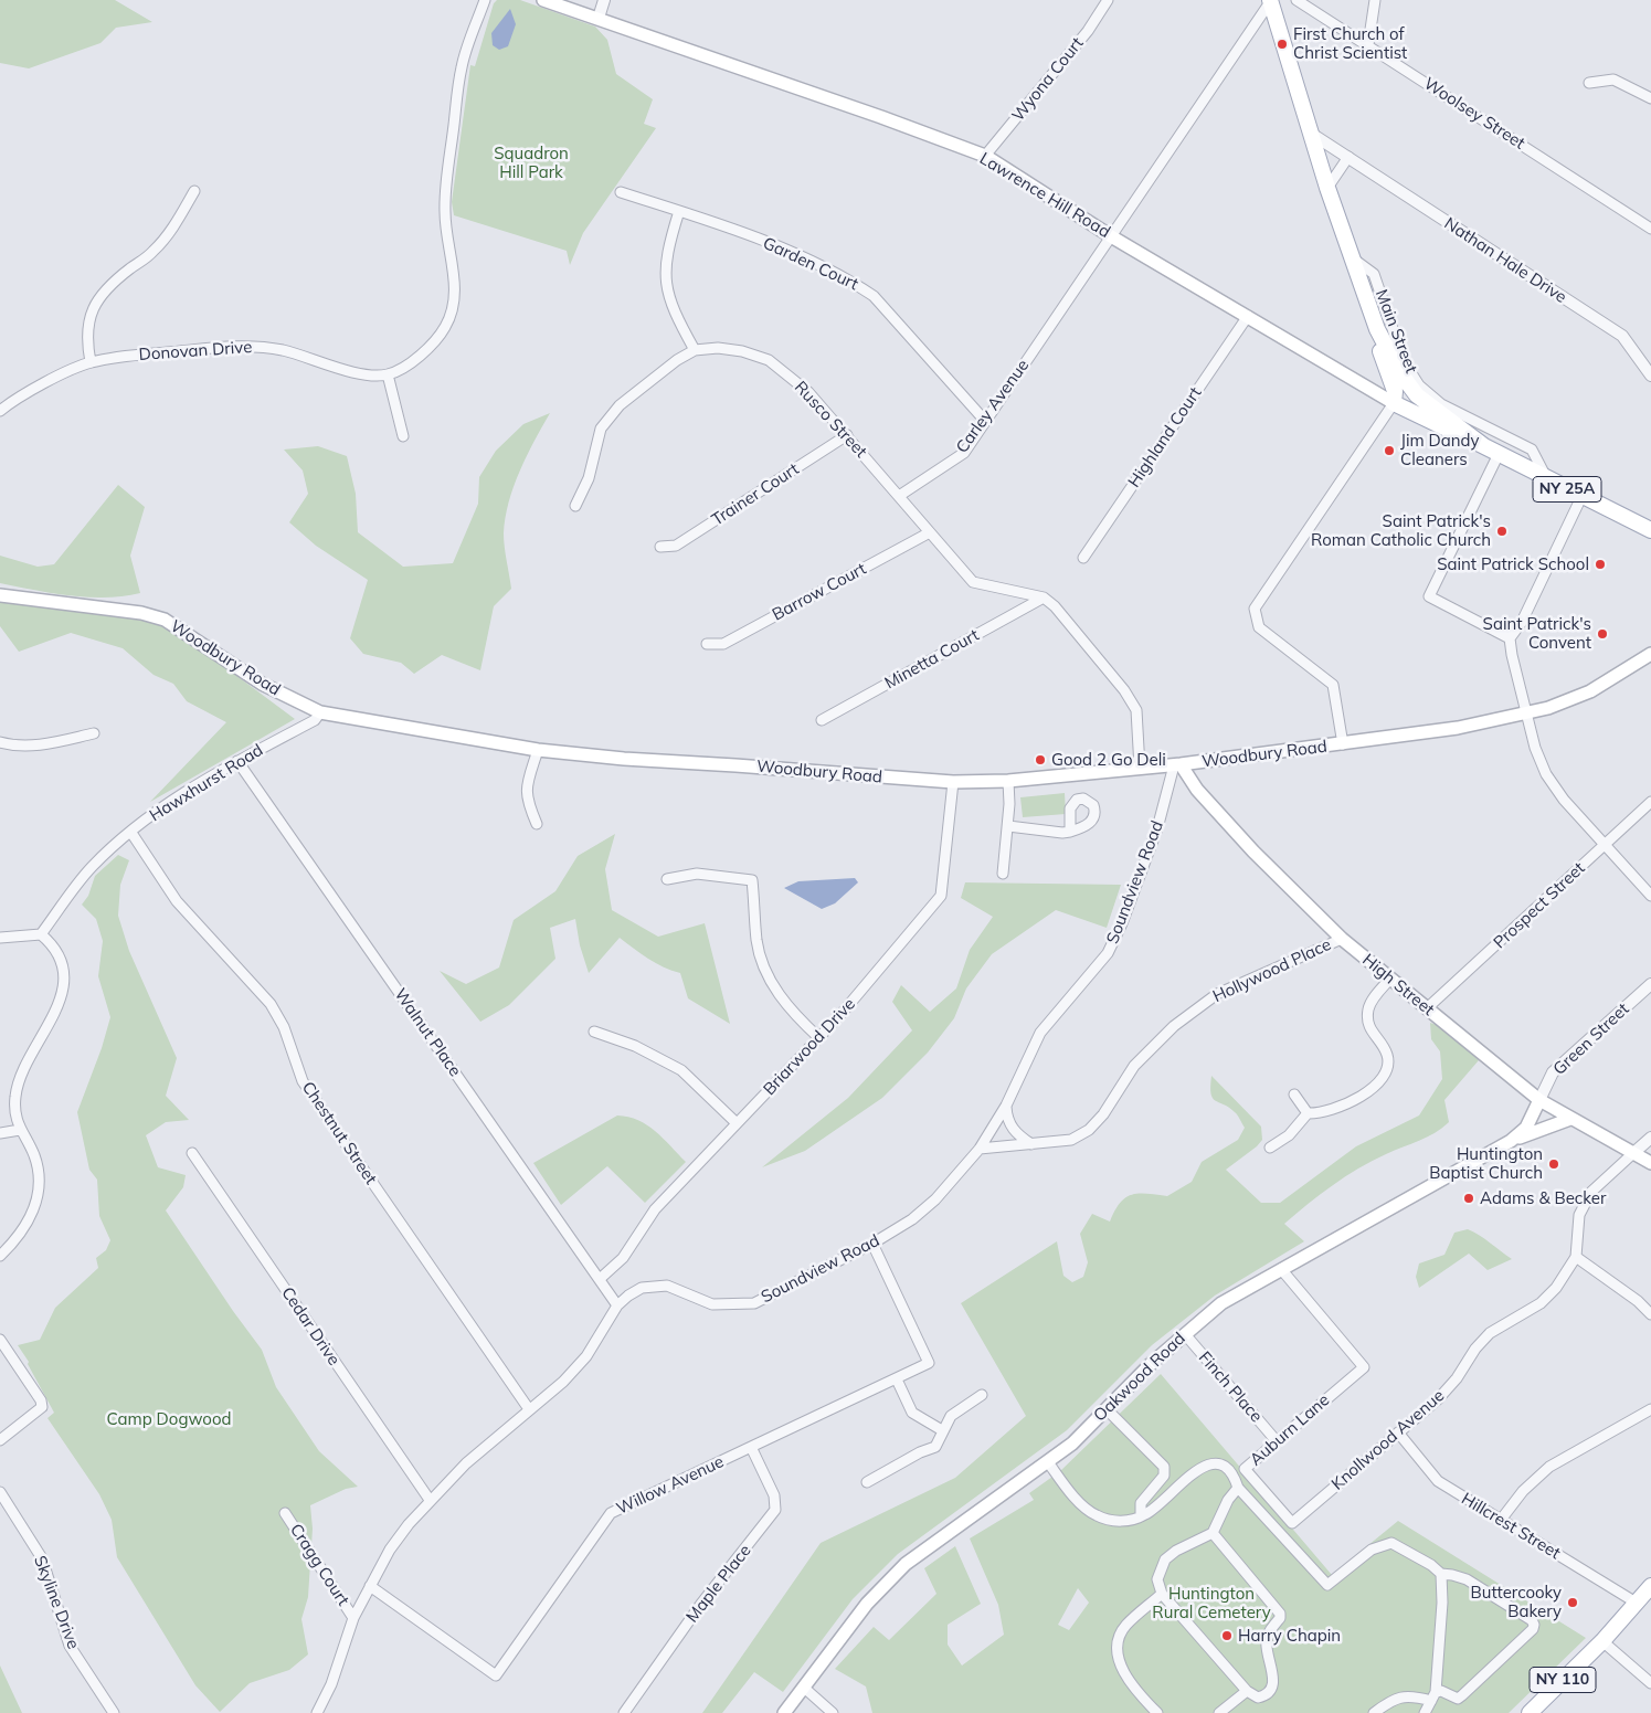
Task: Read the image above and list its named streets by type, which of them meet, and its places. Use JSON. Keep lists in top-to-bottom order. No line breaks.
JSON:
{"streets":{"main road":["Lawrence Hill Road","Main Street","NY 25A","Woodbury Road","High Street","Oakwood Road","NY 110"],"street":["Wyona Court","Woolsey Street","Nathan Hale Drive","Garden Court","Donovan Drive","Carley Avenue","Rusco Street","Highland Court","Trainer Court","Barrow Court","Minetta Court","Hawxhurst Road","Soundview Road","Prospect Street","Hollywood Place","Walnut Place","Green Street","Briarwood Drive","Chestnut Street","Cedar Drive","Finch Place","Auburn Lane","Knollwood Avenue","Willow Avenue","Hillcrest Street","Cragg Court","Maple Place","Skyline Drive"]},"crossings":[["Wyona Court","Lawrence Hill Road"],["Lawrence Hill Road","Main Street"],["Lawrence Hill Road","Carley Avenue"],["Lawrence Hill Road","Highland Court"],["Nathan Hale Drive","Main Street"],["Garden Court","Carley Avenue"],["Main Street","Carley Avenue"],["Carley Avenue","Rusco Street"],["Rusco Street","Trainer Court"],["Woodbury Road","Hawxhurst Road"],["Woodbury Road","Soundview Road"],["Woodbury Road","High Street"],["Woodbury Road","Briarwood Drive"],["Hawxhurst Road","Walnut Place"],["Hawxhurst Road","Chestnut Street"],["Soundview Road","Hollywood Place"],["Soundview Road","High Street"],["Soundview Road","Walnut Place"],["Soundview Road","Chestnut Street"],["Soundview Road","Cedar Drive"],["Soundview Road","Willow Avenue"],["Soundview Road","Cragg Court"],["Prospect Street","High Street"],["Hollywood Place","High Street"],["High Street","Green Street"],["High Street","Oakwood Road"],["High Street","Knollwood Avenue"],["Walnut Place","Briarwood Drive"],["Green Street","Oakwood Road"],["Oakwood Road","Finch Place"],["Oakwood Road","Auburn Lane"],["Finch Place","Auburn Lane"],["Auburn Lane","Knollwood Avenue"],["Knollwood Avenue","Hillcrest Street"],["Willow Avenue","Maple Place"],["Hillcrest Street","NY 110"]],"parks":["Squadron Hill Park","Camp Dogwood","Huntington Rural Cemetery"],"places":["First Church of Christ Scientist","Jim Dandy Cleaners","Saint Patrick's Roman Catholic Church","Saint Patrick School","Saint Patrick's Convent","Good 2 Go Deli","Huntington Baptist Church","Adams & Becker","Buttercooky Bakery","Harry Chapin"]}
